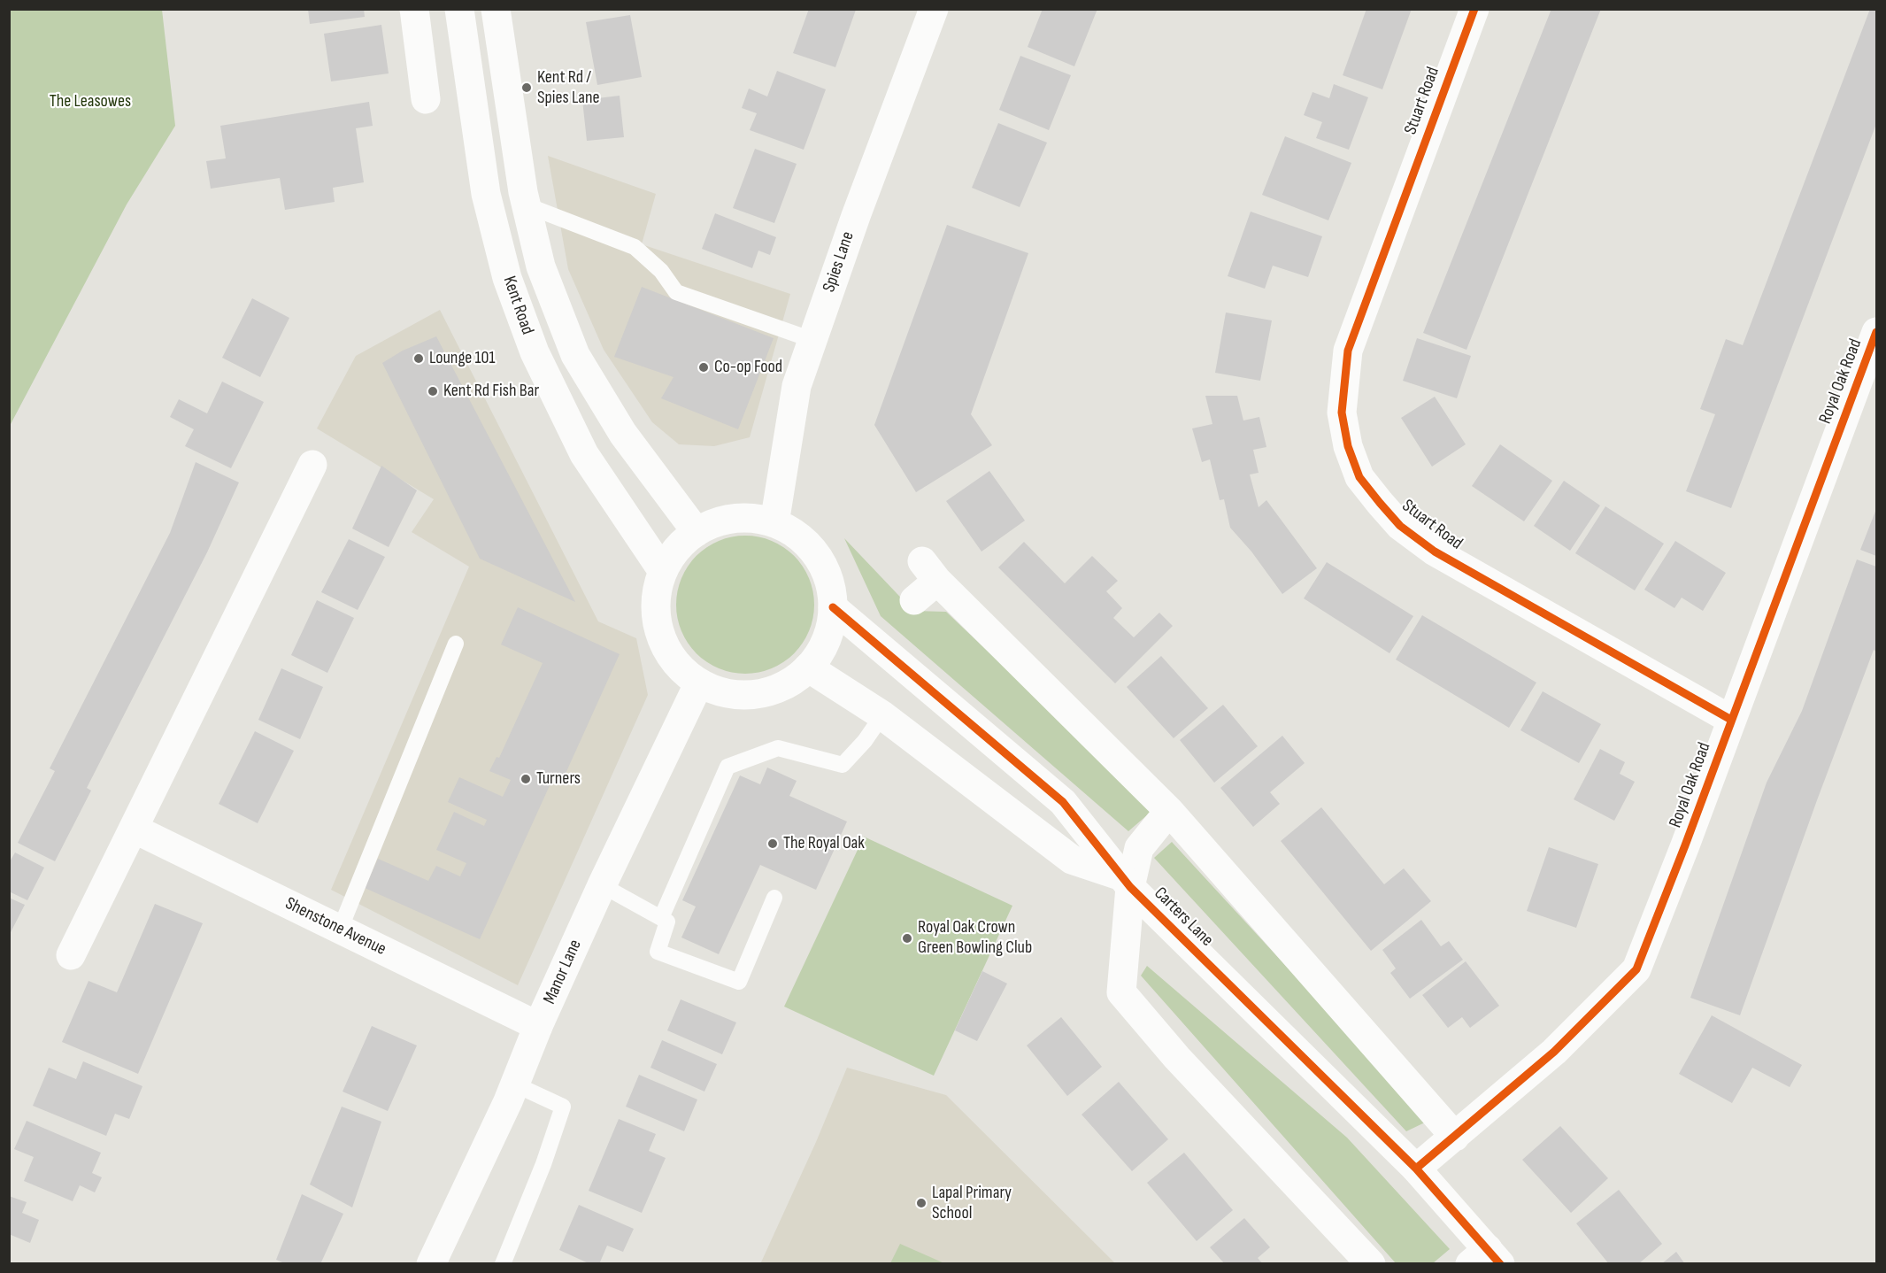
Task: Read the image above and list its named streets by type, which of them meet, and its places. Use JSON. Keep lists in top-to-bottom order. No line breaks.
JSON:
{"streets":{"street":["Stuart Road","Spies Lane","Kent Road","Royal Oak Road","Carters Lane","Shenstone Avenue","Manor Lane"]},"crossings":[["Stuart Road","Royal Oak Road"],["Spies Lane","Kent Road"],["Spies Lane","Carters Lane"],["Spies Lane","Manor Lane"],["Kent Road","Carters Lane"],["Kent Road","Manor Lane"],["Royal Oak Road","Carters Lane"],["Carters Lane","Manor Lane"],["Shenstone Avenue","Manor Lane"]],"parks":["The Leasowes"],"places":["Kent Rd / Spies Lane","Lounge 101","Co-op Food","Kent Rd Fish Bar","Turners","The Royal Oak","Royal Oak Crown Green Bowling Club","Lapal Primary School"]}
